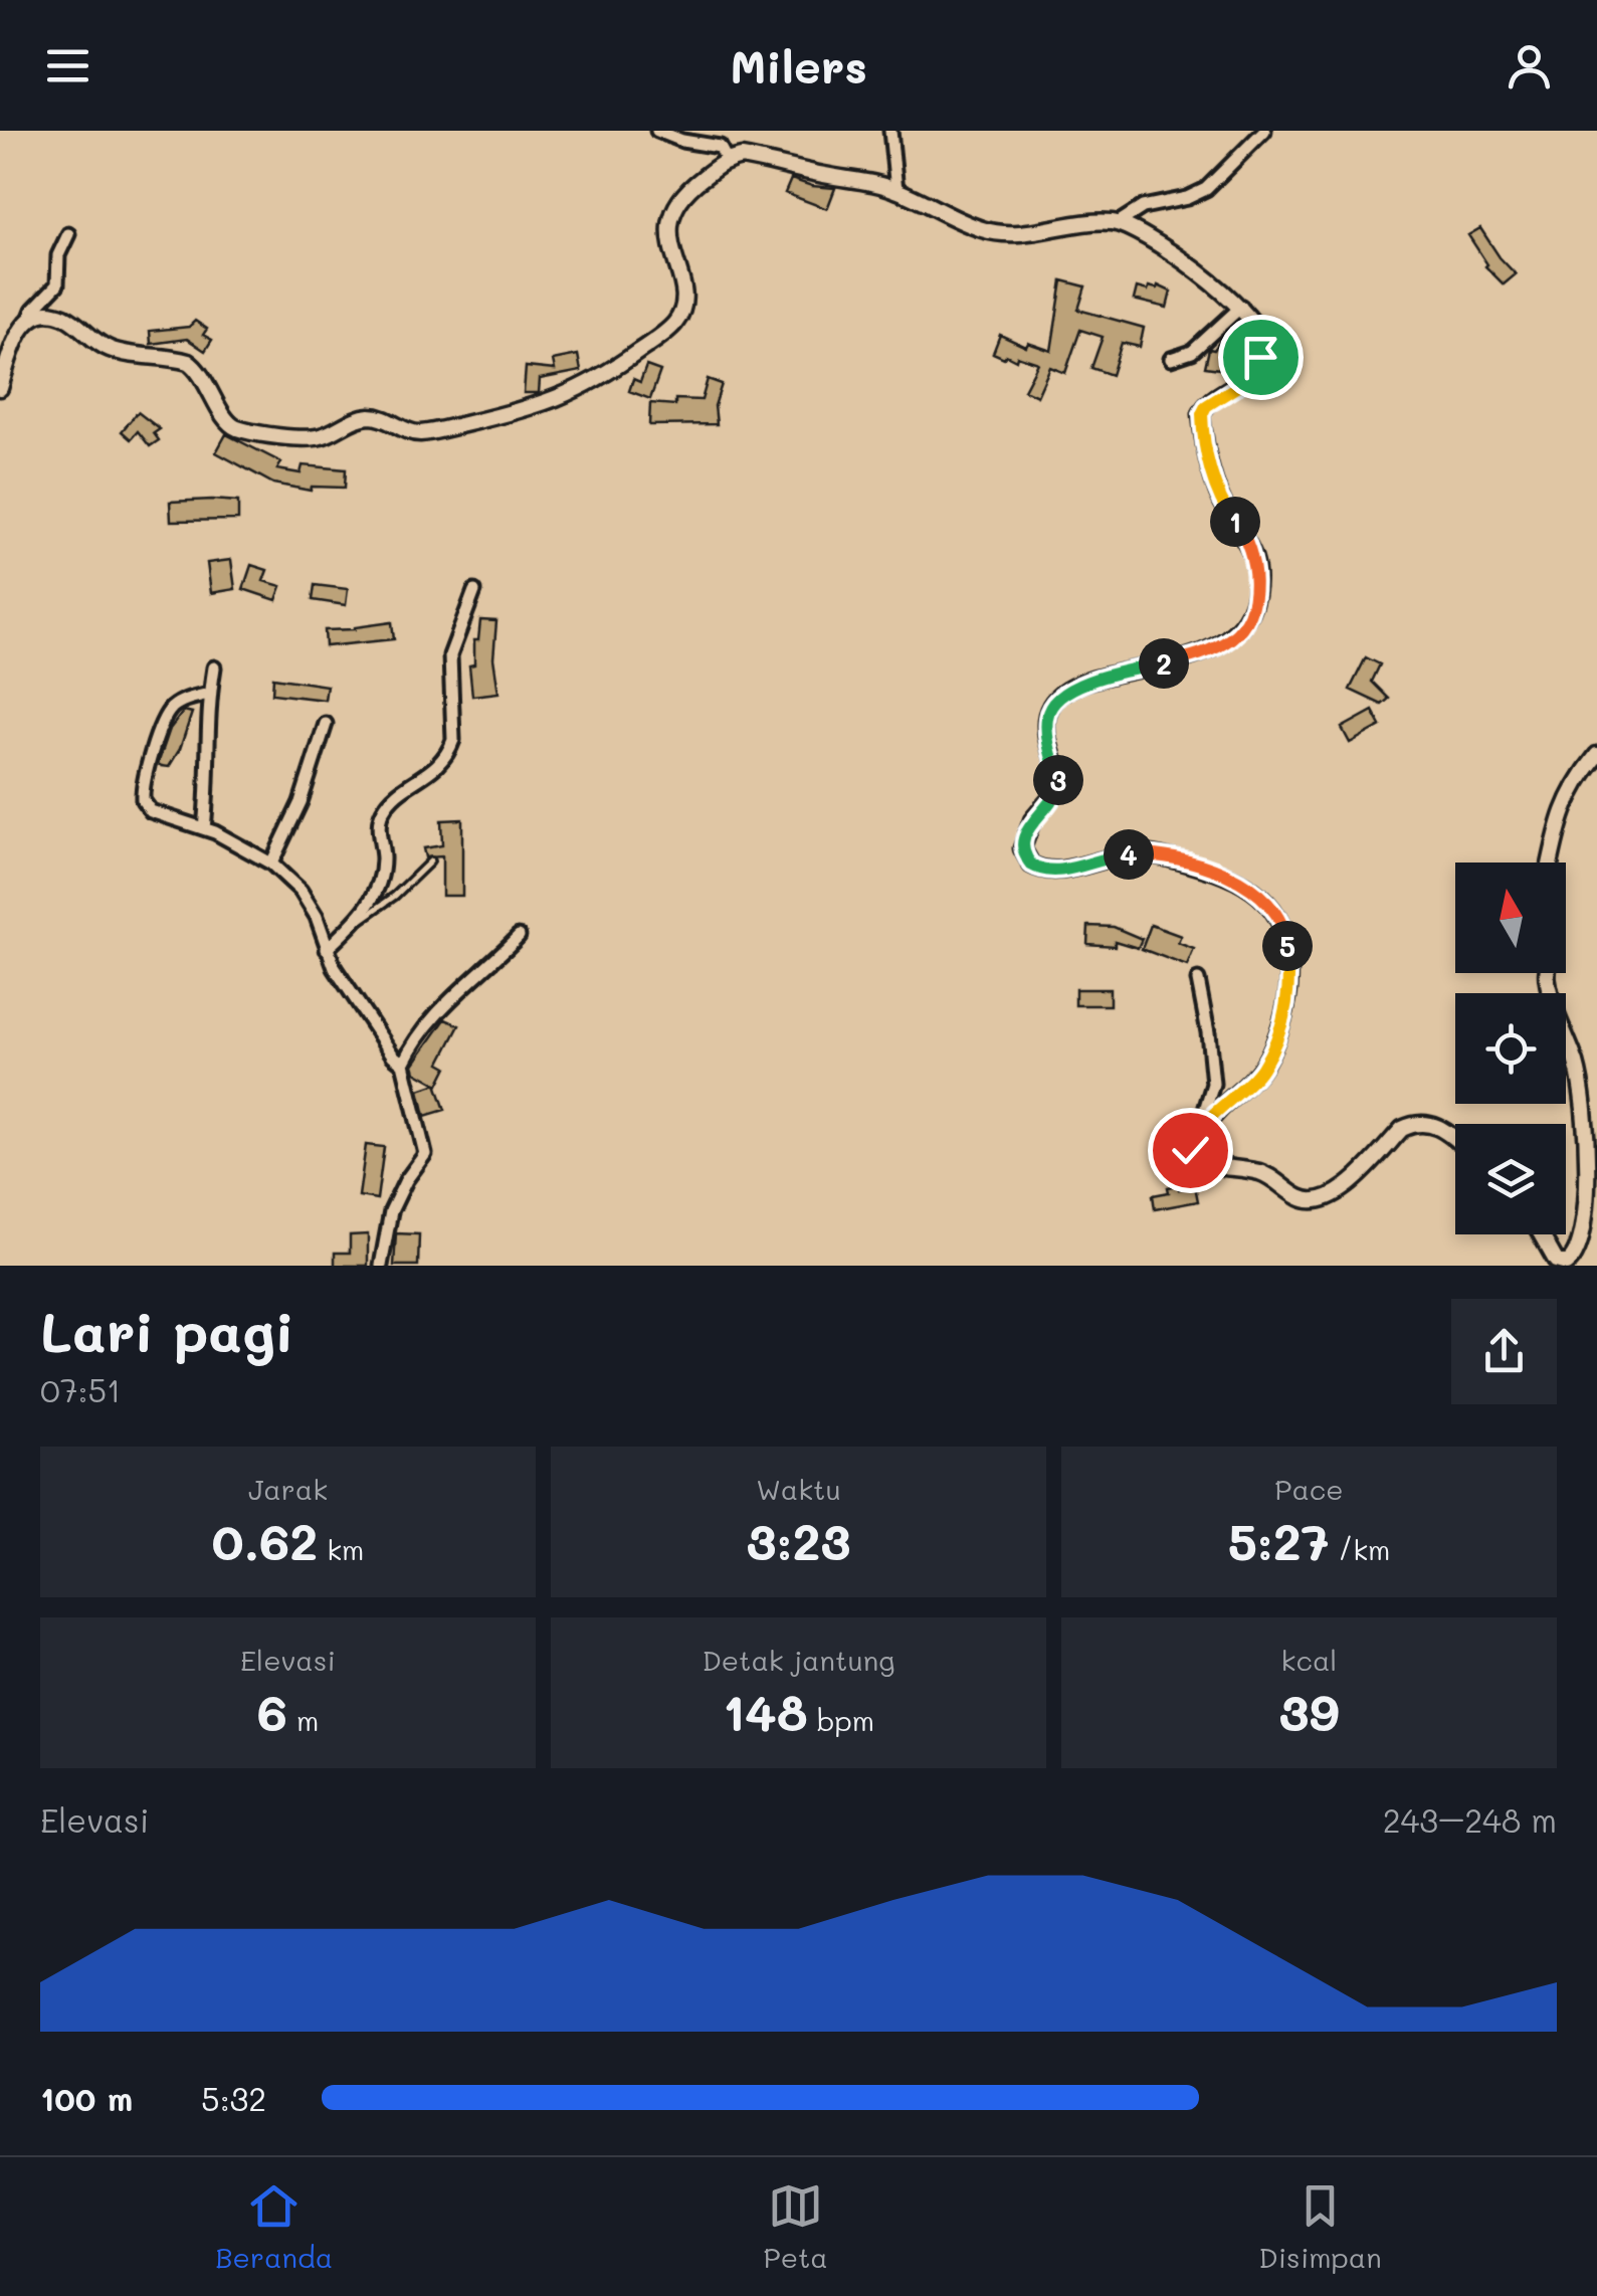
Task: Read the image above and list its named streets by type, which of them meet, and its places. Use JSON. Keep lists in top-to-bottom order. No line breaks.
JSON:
{"north":"top","page":{"header":"Milers","pins":["1","2","3","4","5"],"heading":["Lari pagi","07:51"],"stats":[["Jarak","0.62 km"],["Waktu","3:23"],["Pace","5:27 /km"],["Elevasi","6 m"],["Detak jantung","148 bpm"],["kcal","39"]],"chart":["Elevasi","243–248 m"],"list":[{"name":"100 m","note":"5:32"}],"tabs":["Beranda","Peta","Disimpan"]}}
